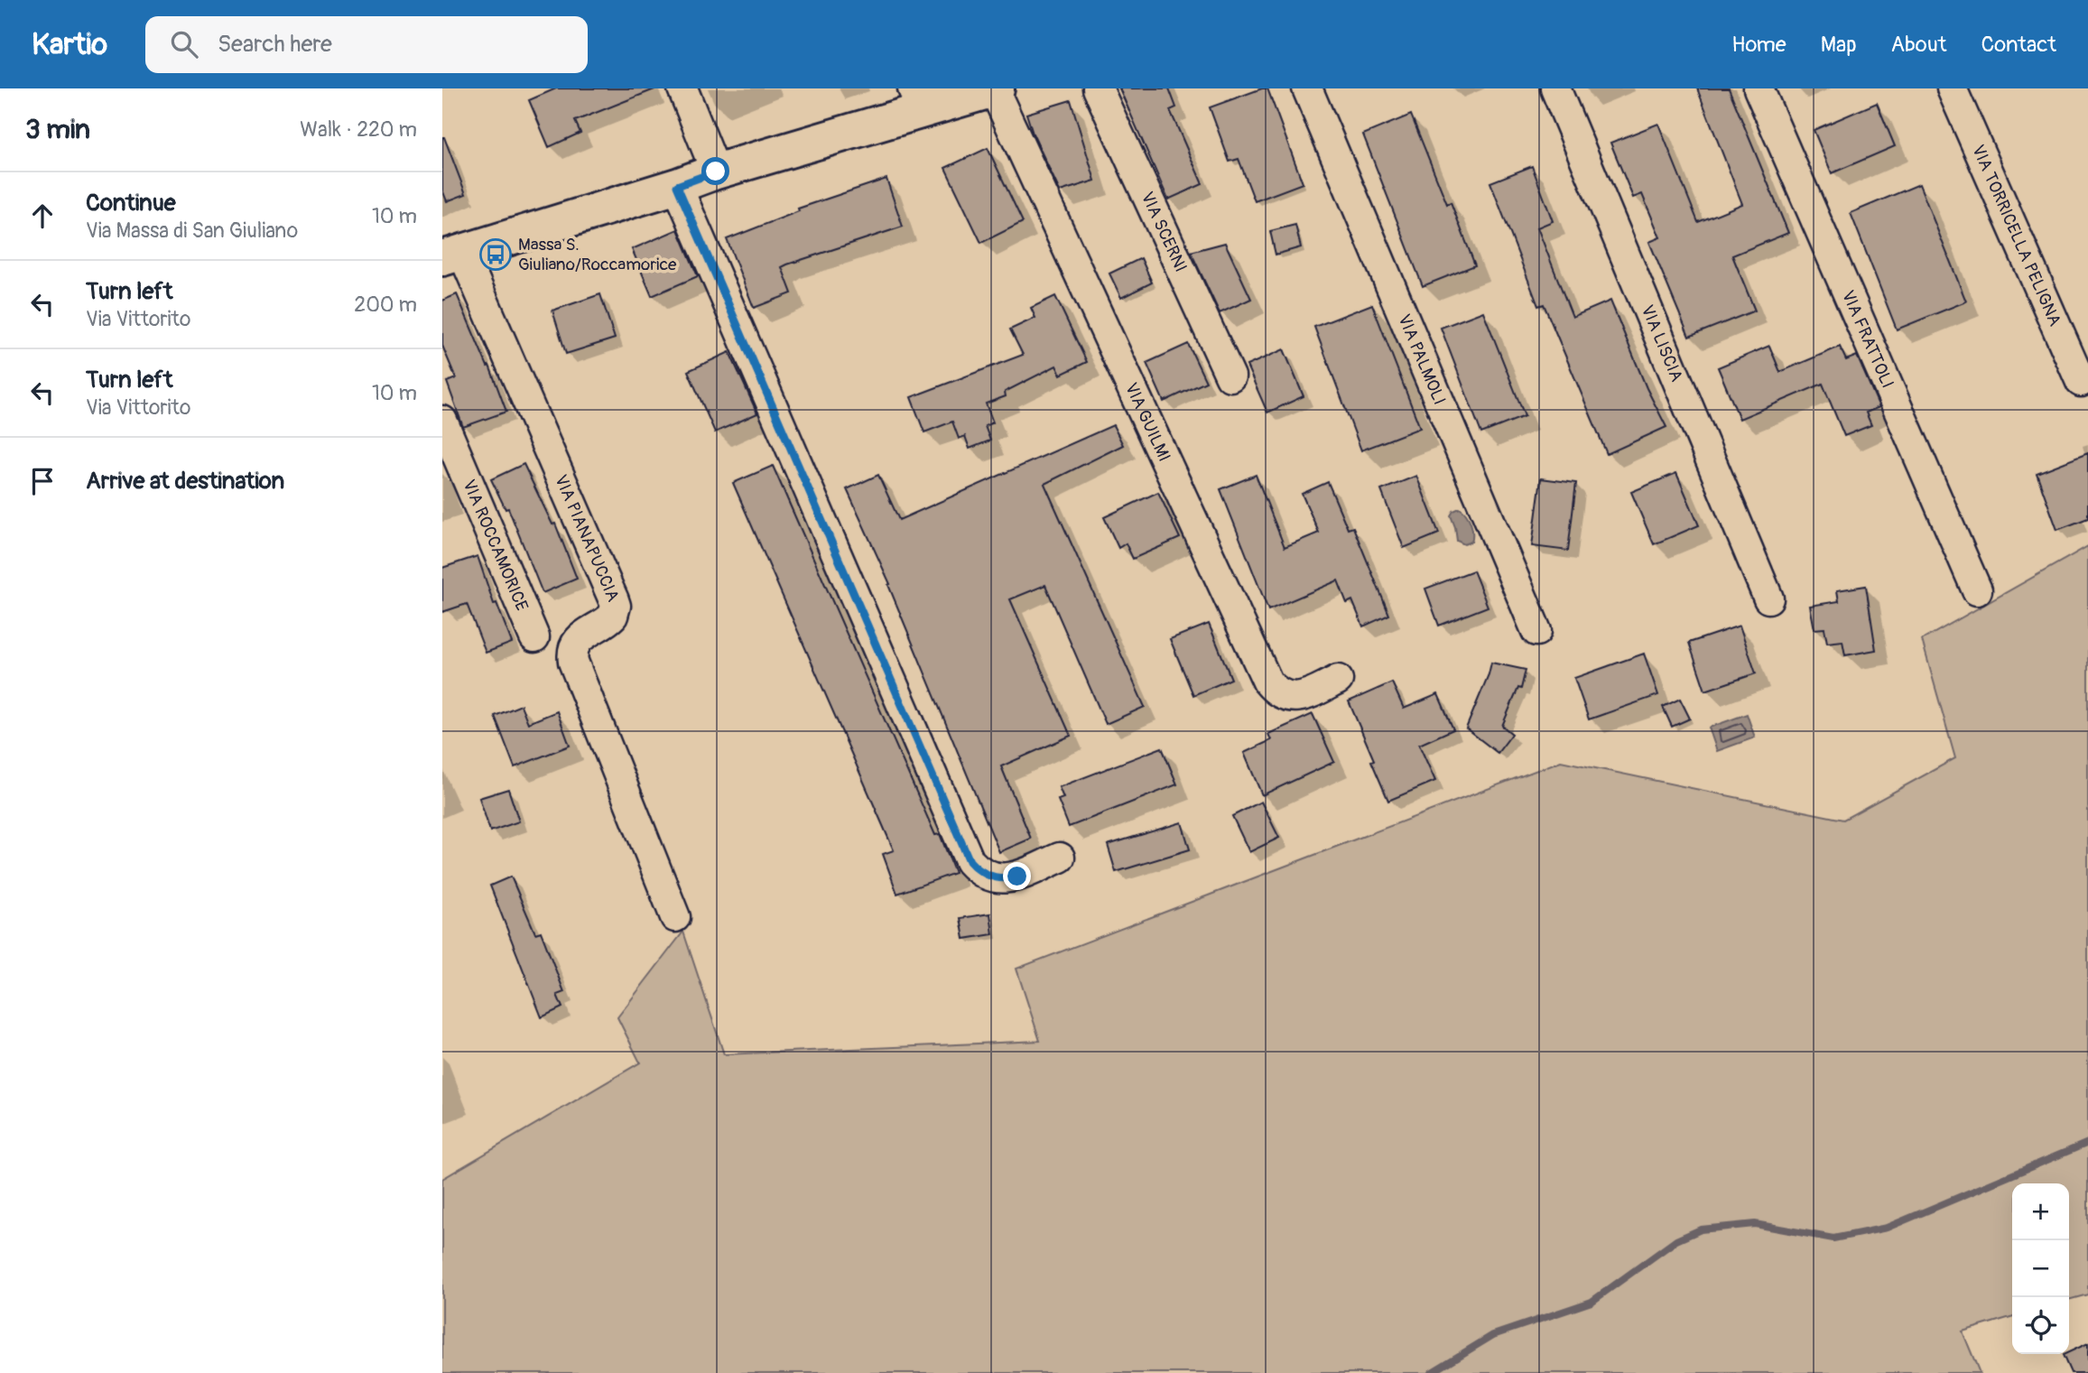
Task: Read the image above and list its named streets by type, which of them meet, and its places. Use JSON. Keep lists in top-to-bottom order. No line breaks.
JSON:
{"streets":{"street":["VIA SCERNI","VIA TORRICELLA PELIGNA","VIA FRATTOLI","VIA LISCIA","VIA PALMOLI","VIA GUILMI","VIA PIANAPUCCIA","VIA ROCCAMORICE"]},"places":{"bus stop":["Massa S. Giuliano/Roccamorice"]},"page":{"header":"Kartio","search":"Search here","nav":["Home","Map","About","Contact"],"heading":["3 min","Walk · 220 m"],"list":[["Continue","Via Massa di San Giuliano","10 m"],["Turn left","Via Vittorito","200 m"],["Turn left","Via Vittorito","10 m"],"Arrive at destination"],"map_buttons":["+","−"]}}
